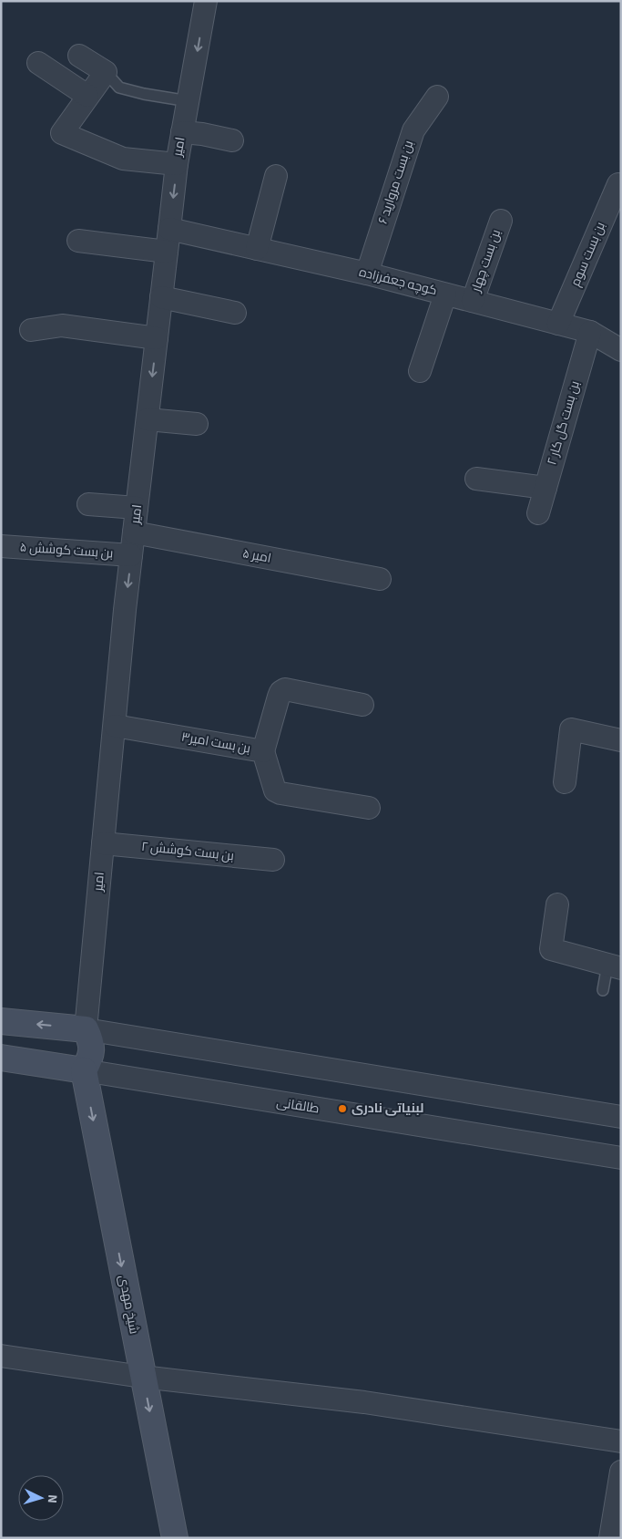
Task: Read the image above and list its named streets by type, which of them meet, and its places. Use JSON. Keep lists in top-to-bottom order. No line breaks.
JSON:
{"streets":{"street":["امیر","بن بست مروارید ۶","بن بست سوم","بن بست چهار","کوچه جعفرزاده","بن بست گل کار ۲","بن بست کوشش ۵","امیر ۵","بن بست امیر۳","بن بست کوشش ۲","طالقانی","شیخ مهدی"]},"crossings":[["امیر","کوچه جعفرزاده"],["امیر","بن بست کوشش ۵"],["امیر","امیر ۵"],["امیر","بن بست امیر۳"],["امیر","بن بست کوشش ۲"],["بن بست مروارید ۶","کوچه جعفرزاده"],["بن بست سوم","کوچه جعفرزاده"],["بن بست چهار","کوچه جعفرزاده"],["کوچه جعفرزاده","بن بست گل کار ۲"],["طالقانی","شیخ مهدی"]],"one_way":["امیر","شیخ مهدی"],"places":["لبنیاتی نادری"],"north":"right"}
